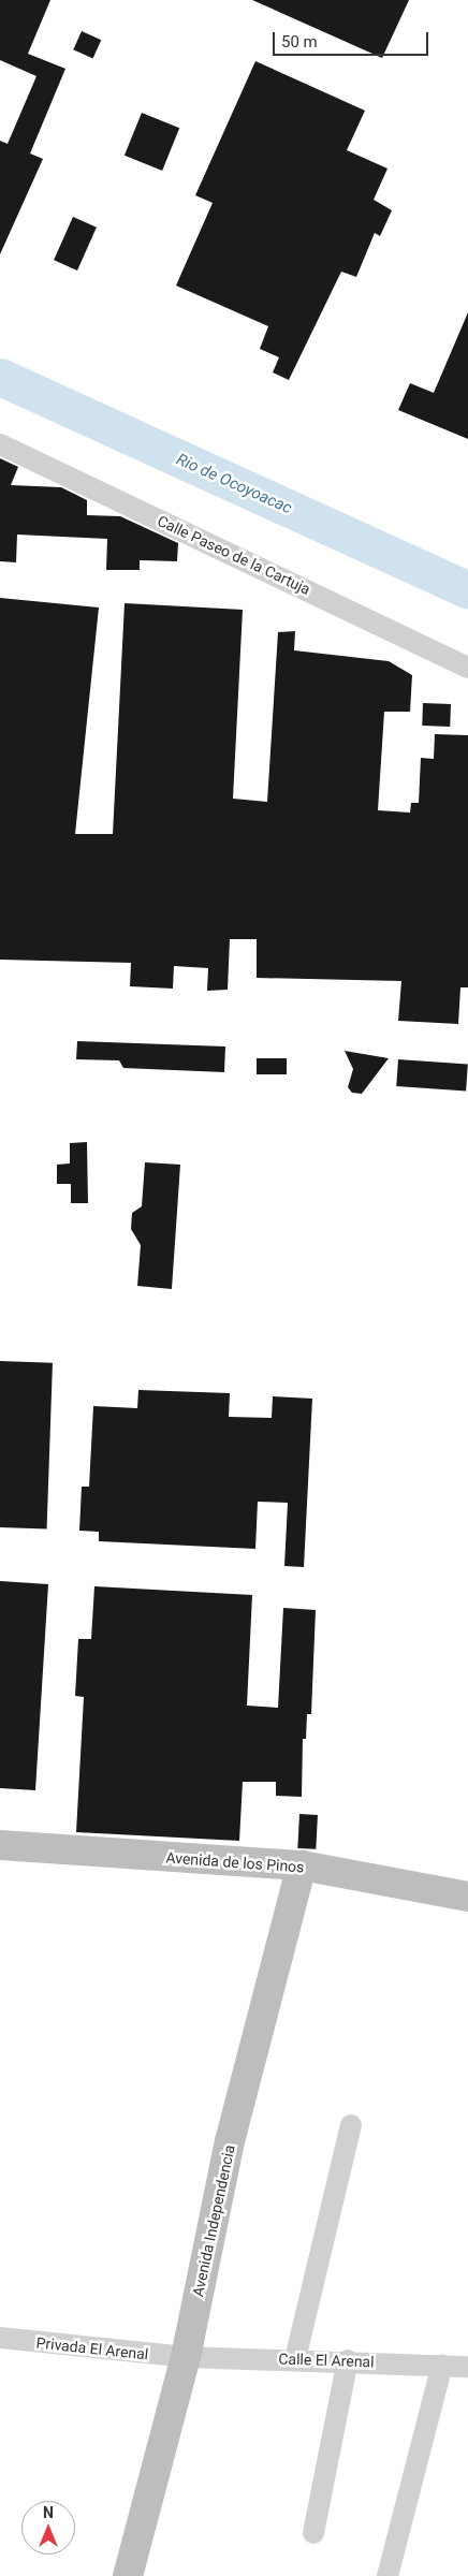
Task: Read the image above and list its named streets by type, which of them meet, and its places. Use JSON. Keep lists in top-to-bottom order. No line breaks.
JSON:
{"streets":{"street":["Calle Paseo de la Cartuja","Avenida de los Pinos","Avenida Independencia","Privada El Arenal","Calle El Arenal"]},"crossings":[["Avenida de los Pinos","Avenida Independencia"],["Avenida Independencia","Privada El Arenal"],["Avenida Independencia","Calle El Arenal"],["Privada El Arenal","Calle El Arenal"]],"water":["Rio de Ocoyoacac"],"scale_bar":"50 m","north":"top"}
